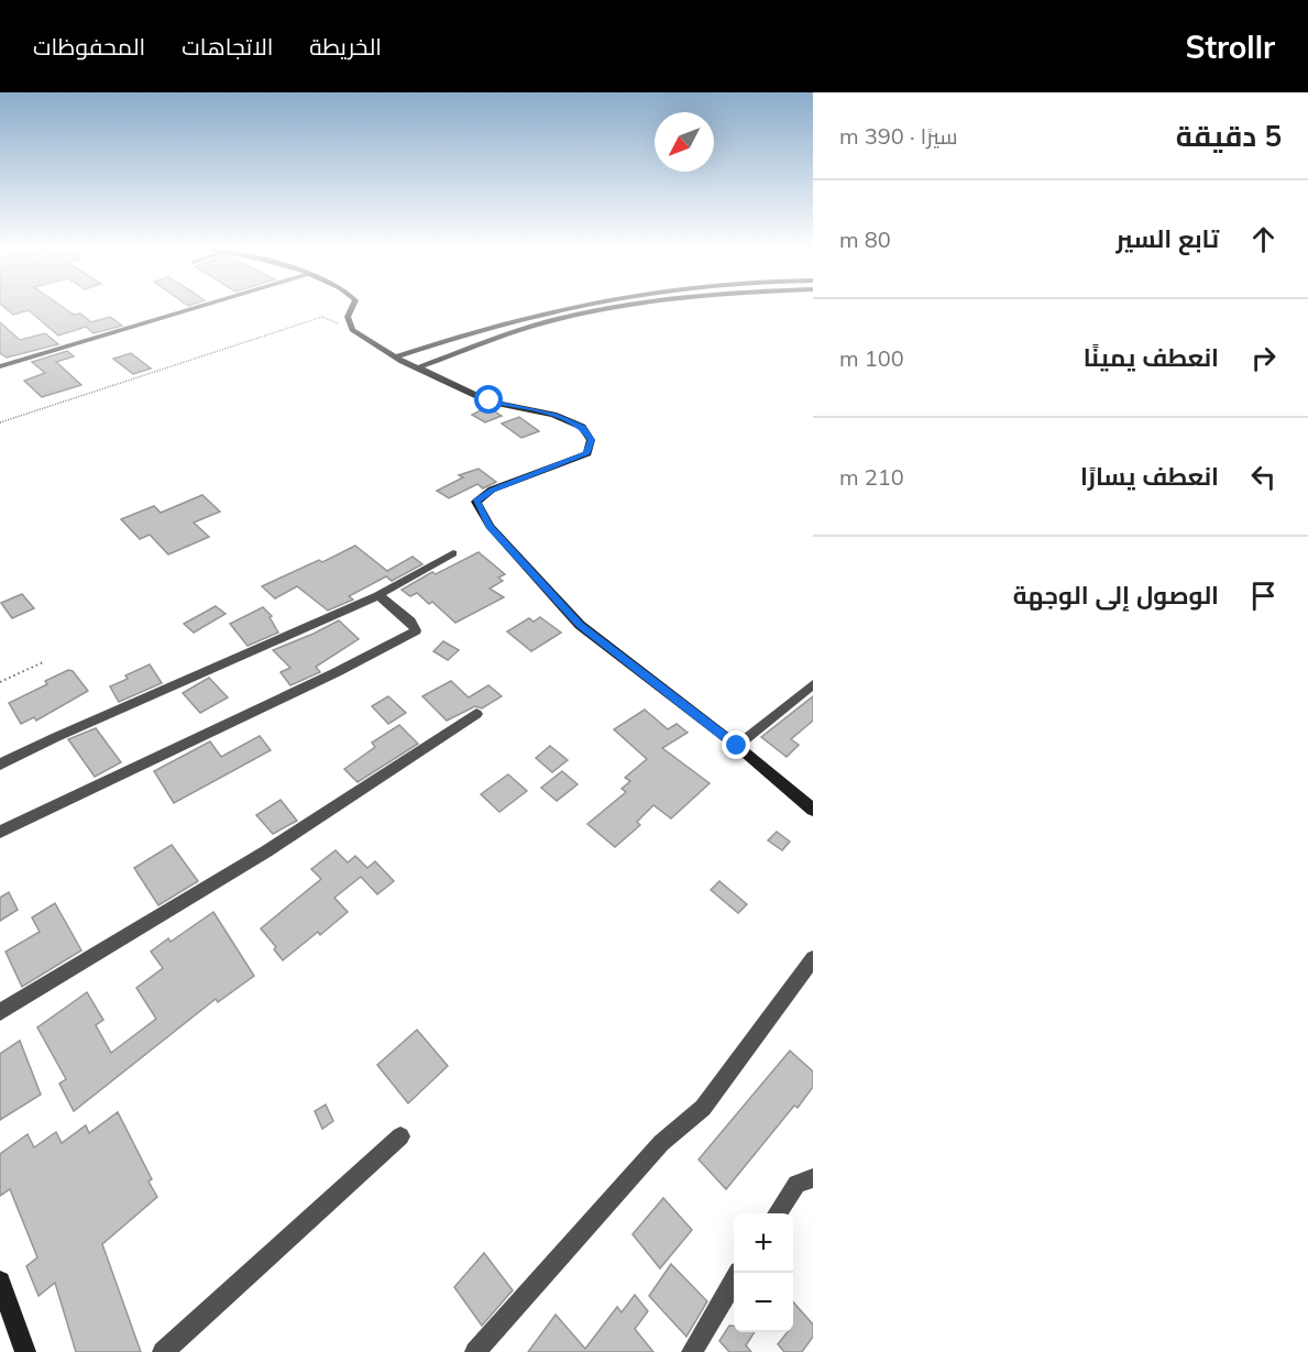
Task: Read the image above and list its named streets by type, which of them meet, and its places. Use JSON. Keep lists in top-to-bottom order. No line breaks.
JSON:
{"north":"bottom left","page":{"header":"Strollr","nav":["الخريطة","الاتجاهات","المحفوظات"],"heading":["5 دقيقة","سيرًا · 390 m"],"list":[["تابع السير","80 m"],["انعطف يمينًا","100 m"],["انعطف يسارًا","210 m"],"الوصول إلى الوجهة"],"map_buttons":["+","−"]}}
